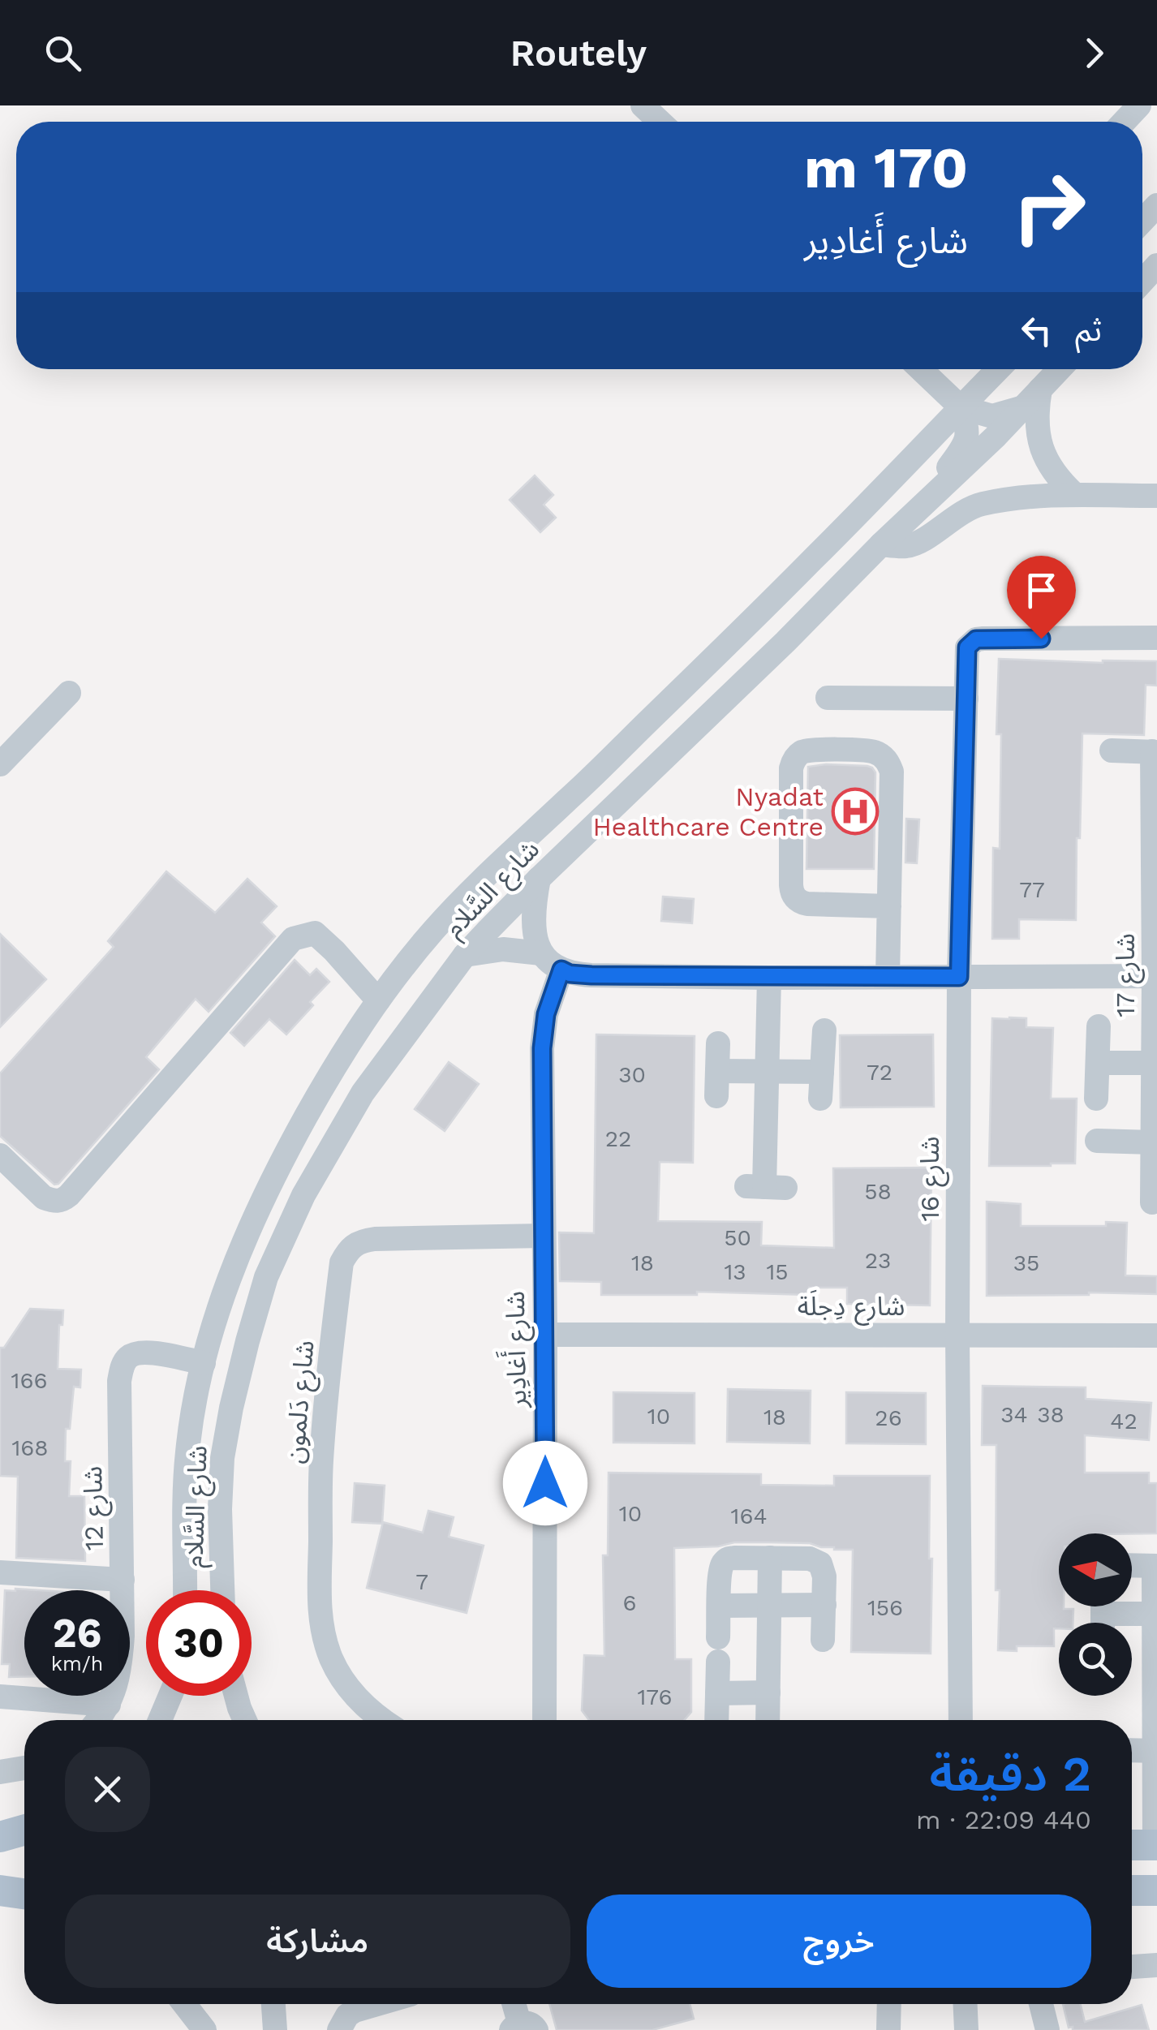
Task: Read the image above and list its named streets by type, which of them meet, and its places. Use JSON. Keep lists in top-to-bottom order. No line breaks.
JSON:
{"streets":{"street":["شارع السَّلام","شارع 17","شارع 16","شارع دِجلَة","شارع أَغادِير","شارع دَلمون","شارع 12"]},"crossings":[["شارع السَّلام","شارع 12"],["شارع 16","شارع دِجلَة"],["شارع دِجلَة","شارع أَغادِير"],["شارع أَغادِير","شارع دَلمون"]],"places":{"hospital":["Nyadat Healthcare Centre"]},"house_numbers":["77","72","30","22","58","50","23","18","35","13","15","166","34","38","10","18","26","42","168","10","164","7","6","156","176"],"north":"left","page":{"header":"Routely","turn":["170 m","شارع أَغادِير"],"then":"ثم","speed":"26 km/h","limit":"30","heading":["2 دقيقة","440 m · 22:09"],"buttons":["خروج","مشاركة"]}}
